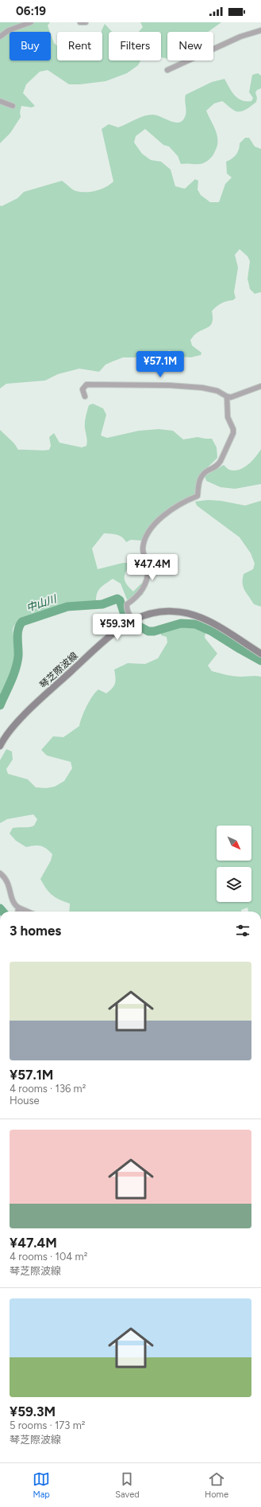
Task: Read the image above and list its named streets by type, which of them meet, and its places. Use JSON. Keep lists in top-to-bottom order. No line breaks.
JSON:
{"streets":{"main road":["琴芝際波線"]},"water":["中山川"],"north":"bottom right","page":{"status":"06:19","chip":["Buy","Rent","Filters","New"],"price":["¥57.1M","¥47.4M","¥59.3M"],"heading":"3 homes","list":[{"name":"¥57.1M","note":"4 rooms · 136 m² · House"},{"name":"¥47.4M","note":"4 rooms · 104 m² · 琴芝際波線"},{"name":"¥59.3M","note":"5 rooms · 173 m² · 琴芝際波線"}],"tabs":["Map","Saved","Home"]}}
